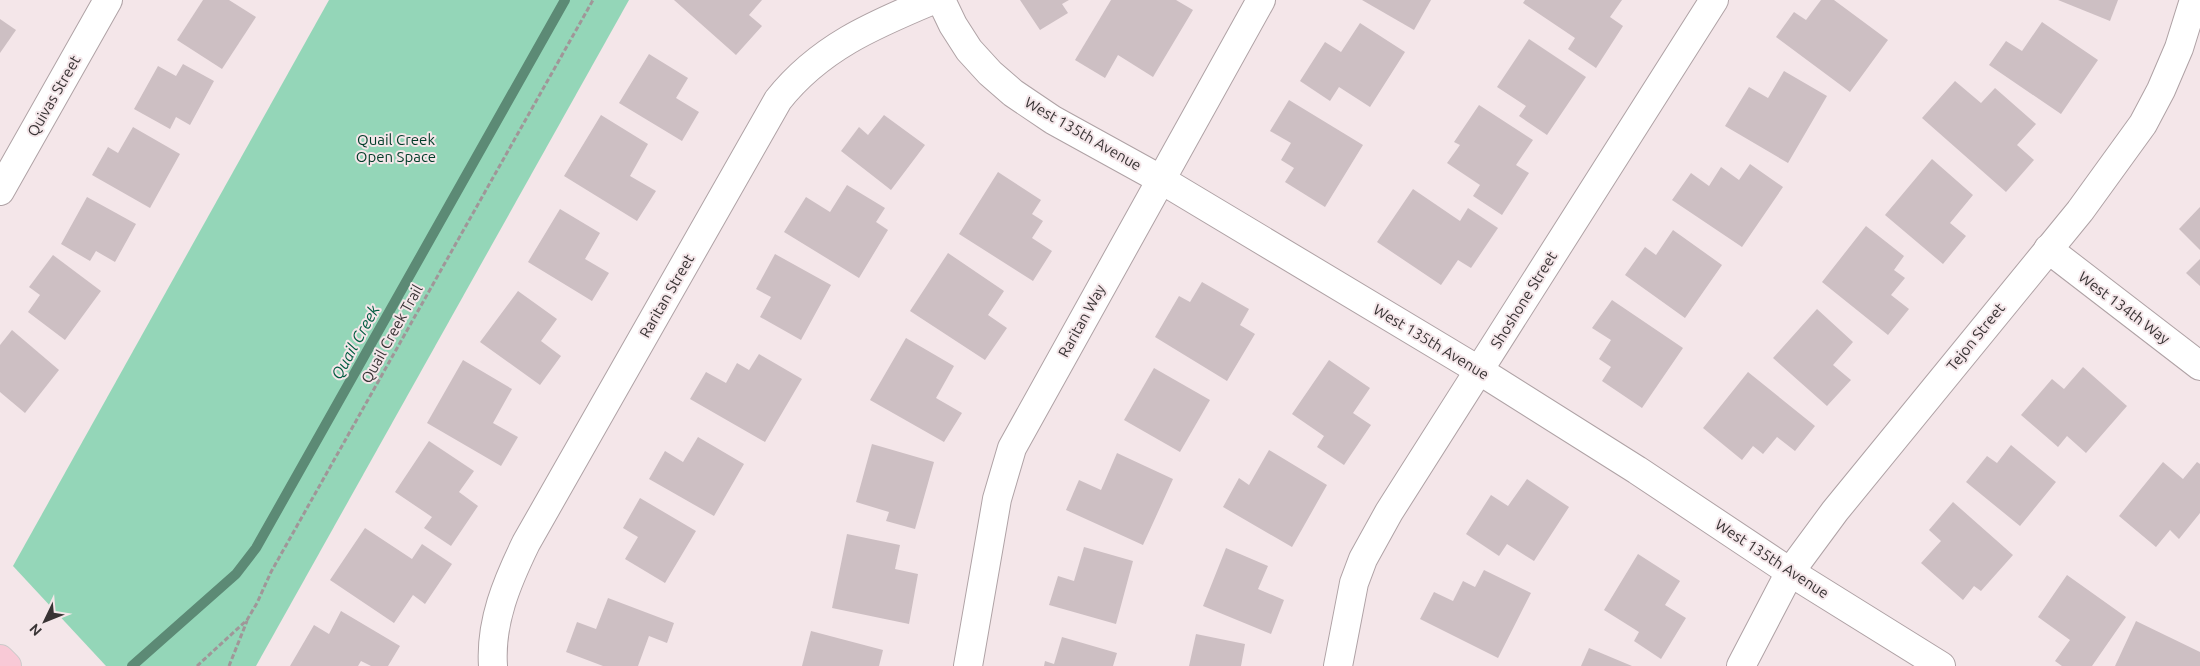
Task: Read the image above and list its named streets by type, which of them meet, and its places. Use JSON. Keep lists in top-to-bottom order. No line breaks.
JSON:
{"streets":{"street":["Quivas Street","West 135th Avenue","Raritan Street","Shoshone Street","West 134th Way","Raritan Way","Tejon Street"],"path":["Quail Creek Trail"]},"crossings":[["West 135th Avenue","Shoshone Street"],["West 135th Avenue","Raritan Way"],["West 135th Avenue","Tejon Street"],["West 134th Way","Tejon Street"]],"water":["Quail Creek"],"parks":["Quail Creek Open Space"],"north":"bottom left"}
